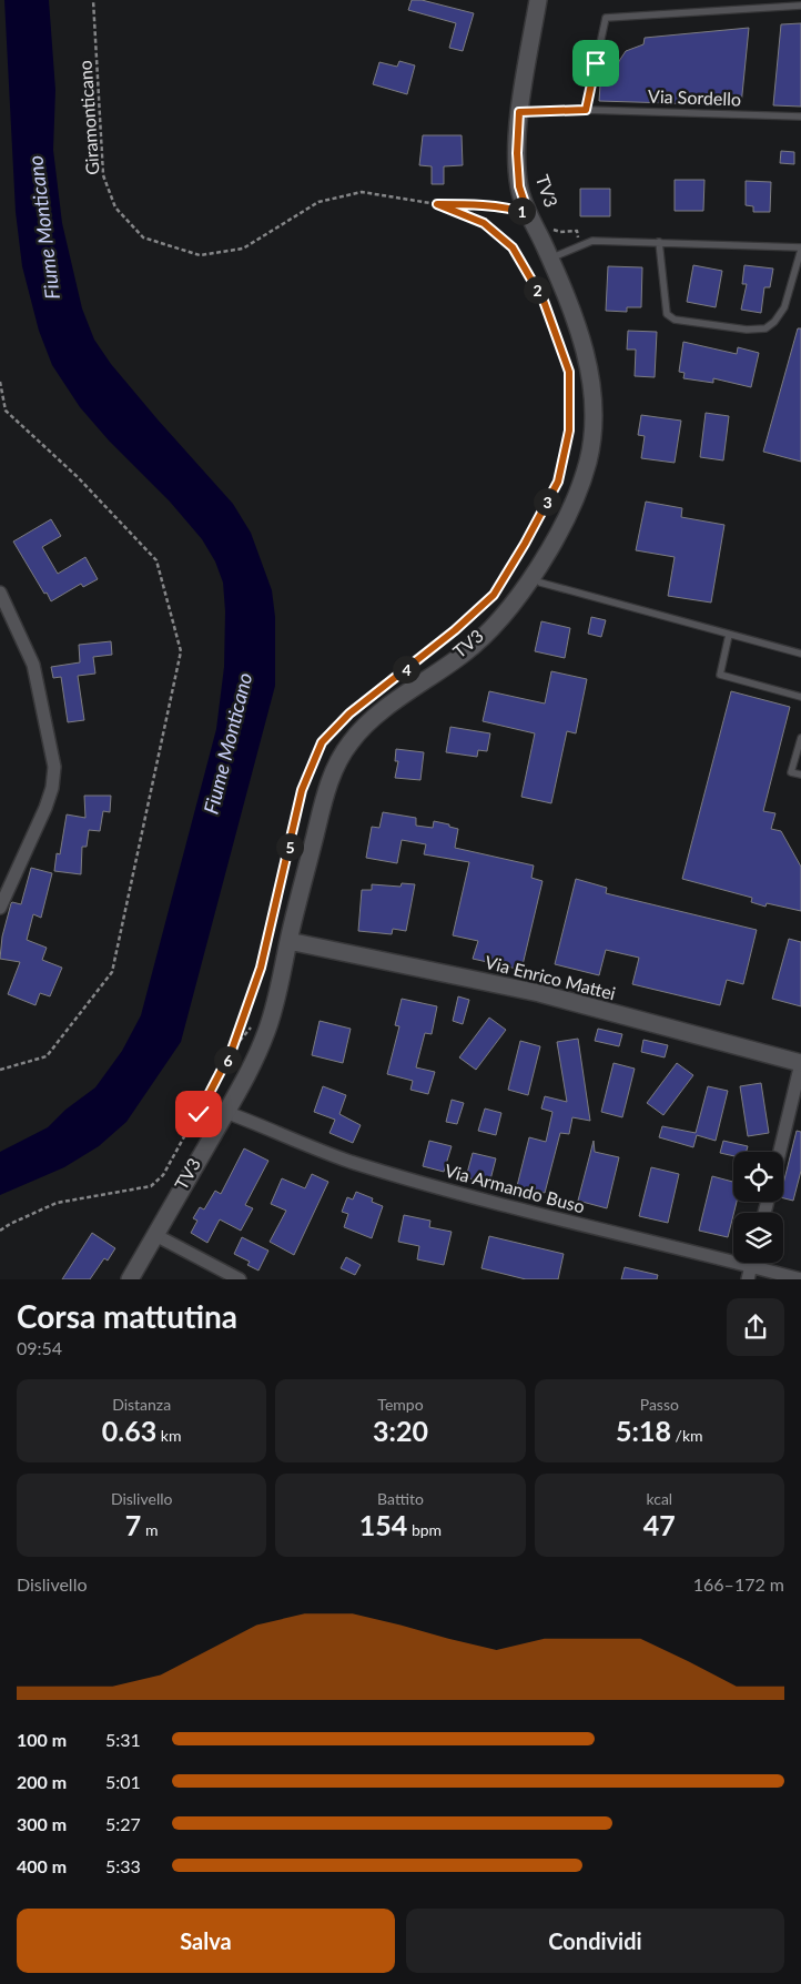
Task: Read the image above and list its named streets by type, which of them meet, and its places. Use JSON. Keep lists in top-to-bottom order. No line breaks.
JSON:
{"streets":{"street":["Via Enrico Mattei","Via Armando Buso"],"lane":["Via Sordello"],"path":["Giramonticano","TV3"]},"water":["Fiume Monticano"],"page":{"pins":["1","2","3","4","5","6"],"heading":["Corsa mattutina","09:54"],"stats":[["Distanza","0.63 km"],["Tempo","3:20"],["Passo","5:18 /km"],["Dislivello","7 m"],["Battito","154 bpm"],["kcal","47"]],"chart":["Dislivello","166–172 m"],"list":[{"name":"100 m","note":"5:31"},{"name":"200 m","note":"5:01"},{"name":"300 m","note":"5:27"},{"name":"400 m","note":"5:33"}],"buttons":["Salva","Condividi"]}}
